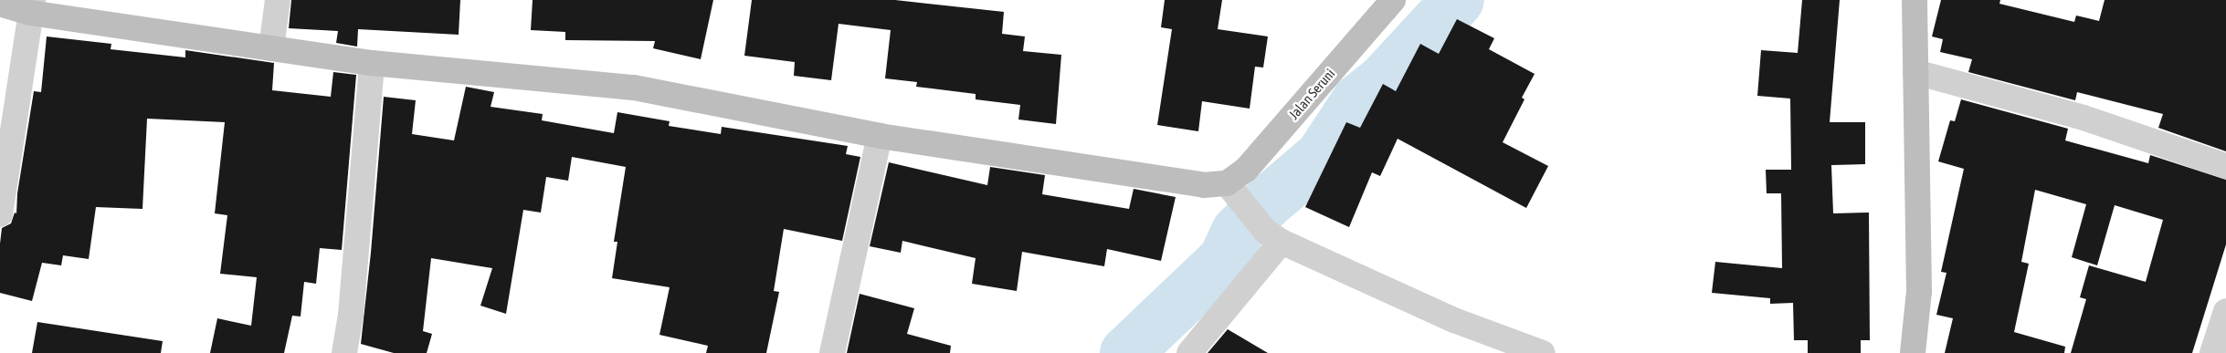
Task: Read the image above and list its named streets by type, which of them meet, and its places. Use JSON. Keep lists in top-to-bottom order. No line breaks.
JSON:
{"streets":{"street":["Jalan Seruni"]}}
